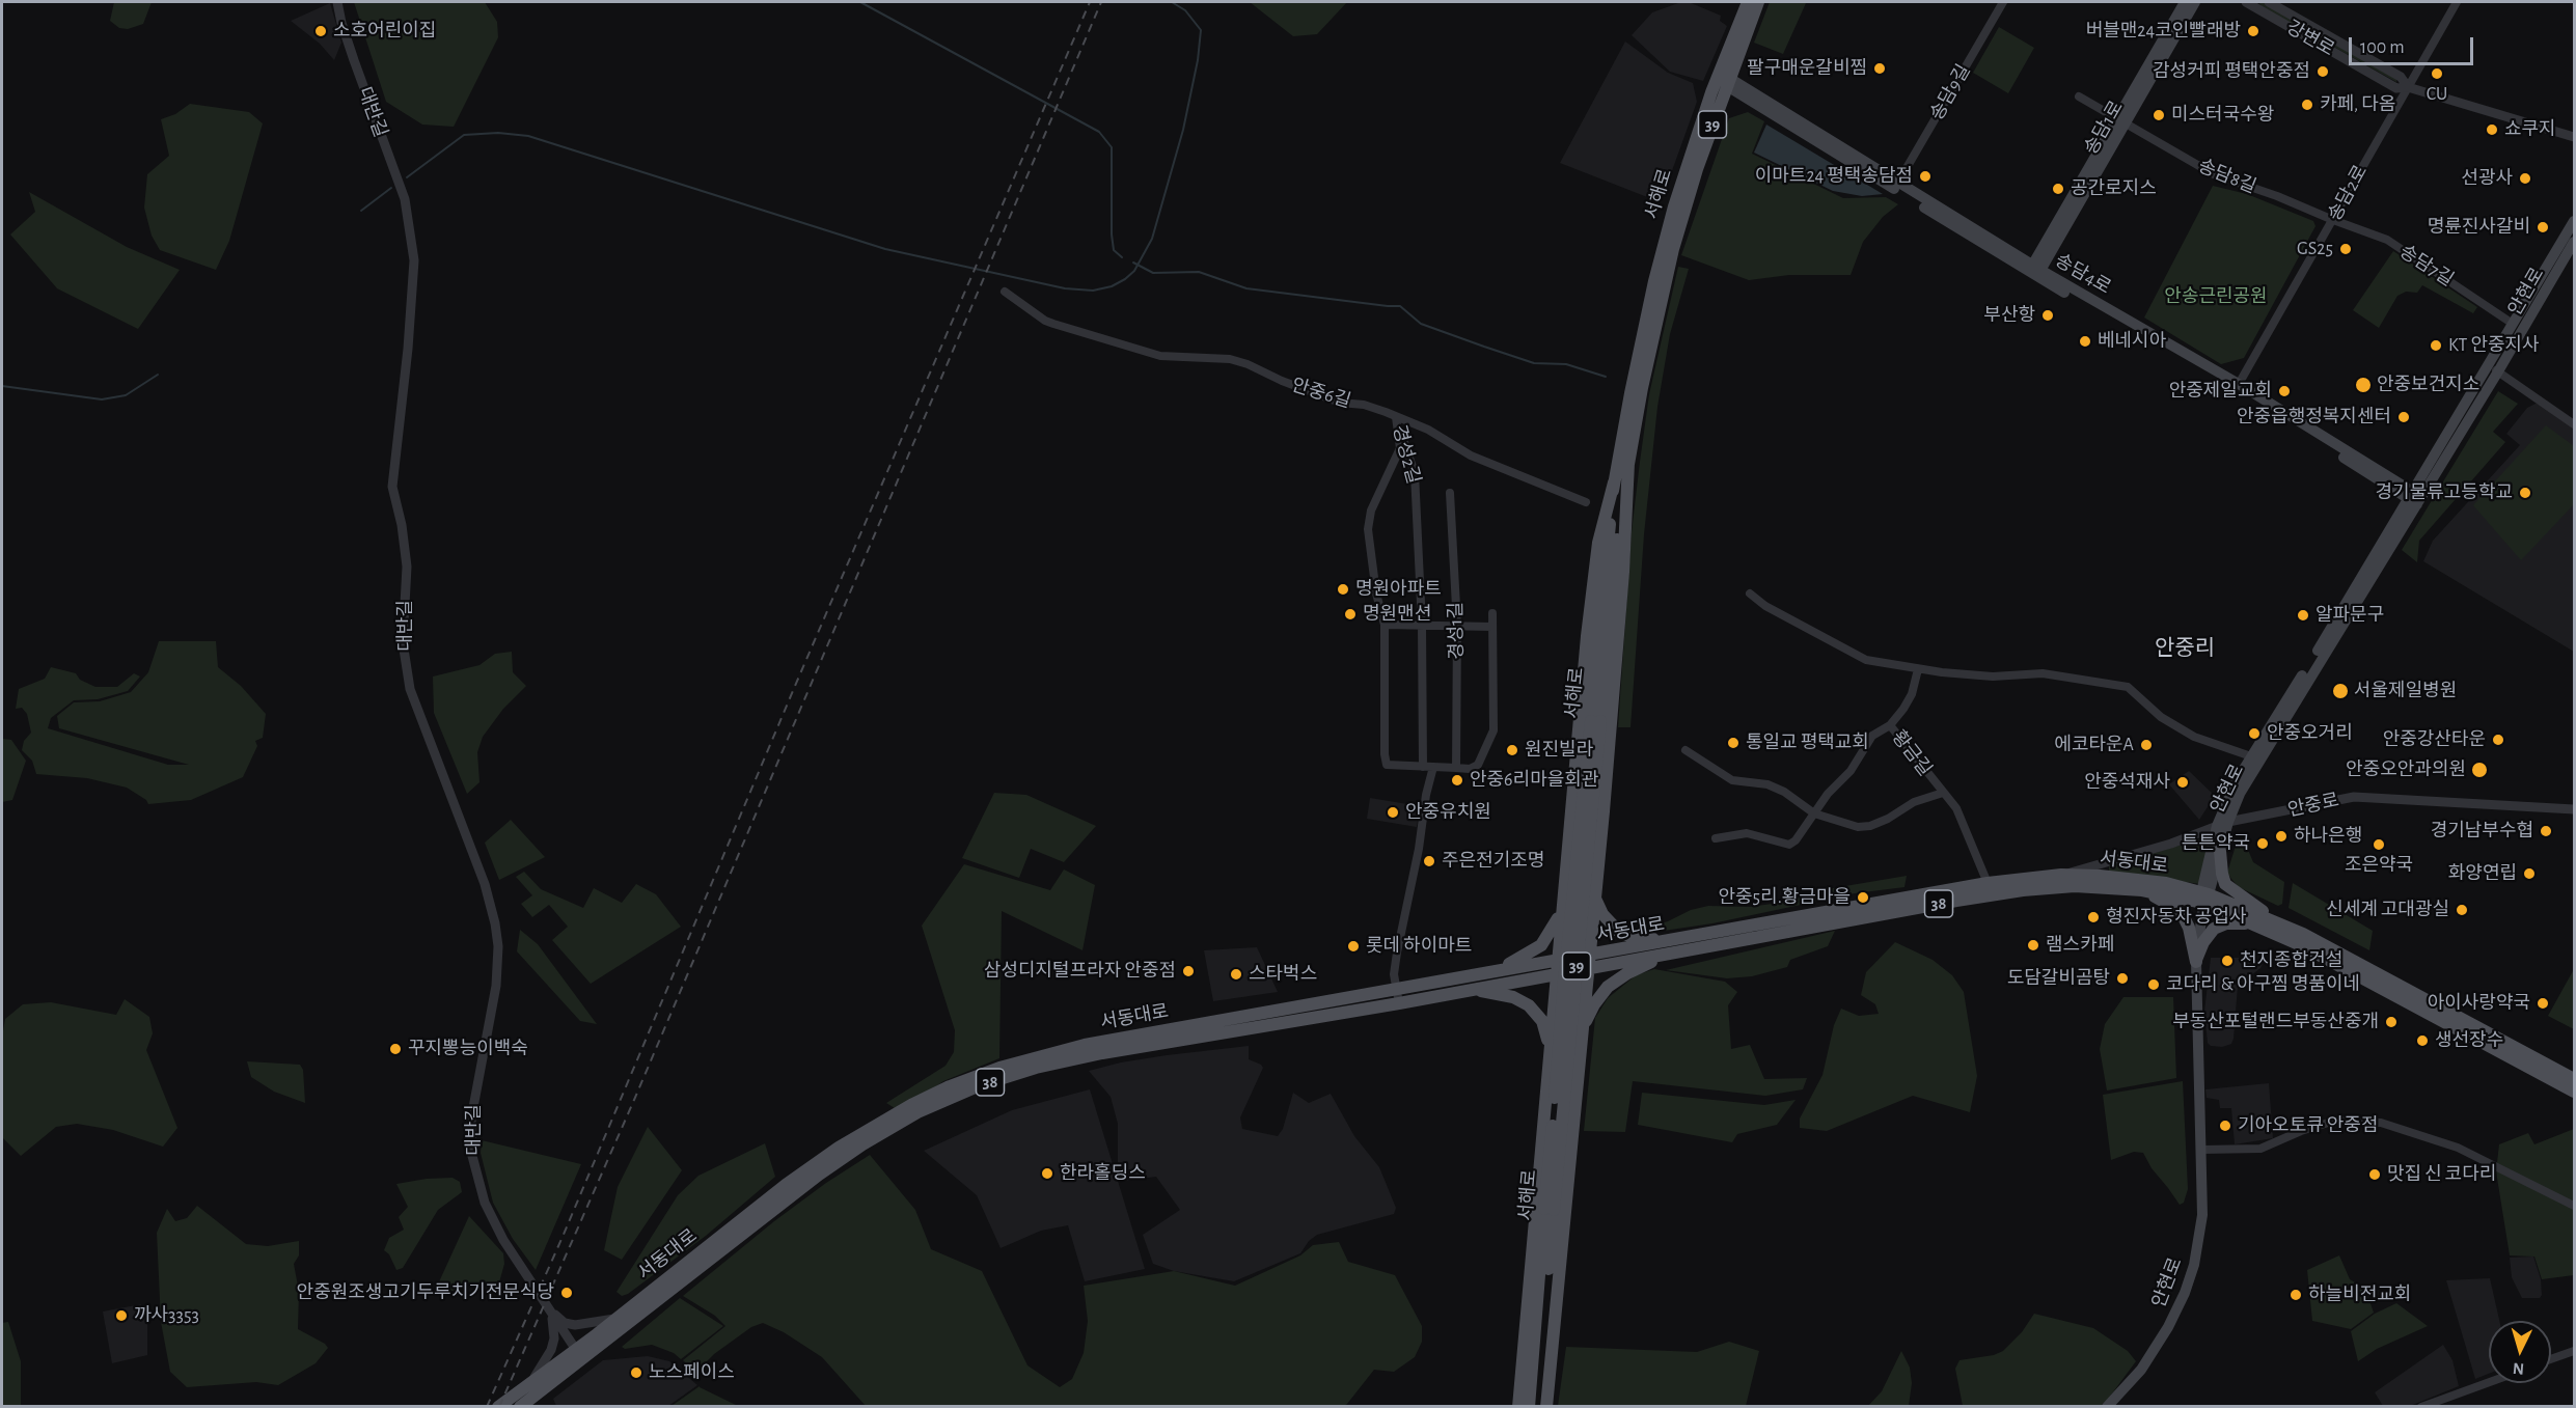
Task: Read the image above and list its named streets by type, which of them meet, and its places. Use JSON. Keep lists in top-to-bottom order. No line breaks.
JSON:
{"streets":{"main road":["39","송담1로","서해로","송담4로","안현로","서동대로","38"],"street":["강변로","송담9길","대반길","송담8길","송담2로","송담7길","안중6길","경성2길","경성1길","황금길","안중로"]},"crossings":[["강변로","송담2로"],["송담9길","송담4로"],["대반길","서동대로"],["송담1로","송담8길"],["송담1로","송담4로"],["송담8길","송담2로"],["송담8길","송담7길"],["송담2로","송담7길"],["송담2로","송담4로"],["서해로","송담4로"],["송담7길","안현로"],["송담4로","안현로"],["안현로","안중로"],["안현로","서동대로"],["안중6길","경성2길"],["경성2길","경성1길"],["황금길","서동대로"],["안중로","서동대로"]],"districts":["안중리"],"parks":["안송근린공원"],"places":["소호어린이집","버블맨24코인빨래방","팔구매운갈비찜","감성커피 평택안중점","CU","카페, 다옴","미스터국수왕","쇼쿠지","이마트24 평택송담점","선광사","공간로지스","명륜진사갈비","GS25","부산항","베네시아","KT 안중지사","안중보건지소","안중제일교회","안중읍행정복지센터","경기물류고등학교","명원아파트","명원맨션","알파문구","서울제일병원","안중오거리","안중강산타운","통일교 평택교회","에코타운A","원진빌라","안중오안과의원","안중6리마을회관","안중석재사","안중유치원","경기남부수협","하나은행","튼튼약국","조은약국","주은전기조명","화양연립","안중5리.황금마을","신세계 고대광실","형진자동차 공업사","램스카페","롯데 하이마트","천지종합건설","삼성디지털프라자 안중점","스타벅스","도담갈비곰탕","코다리 & 아구찜 명품이네","아이사랑약국","부동산포털랜드부동산중개","생선장수","꾸지뽕능이백숙","기아오토큐 안중점","한라홀딩스","맛집 신 코다리","안중원조생고기두루치기전문식당","하늘비전교회","까사3353","노스페이스"],"scale_bar":"100 m","north":"bottom"}
